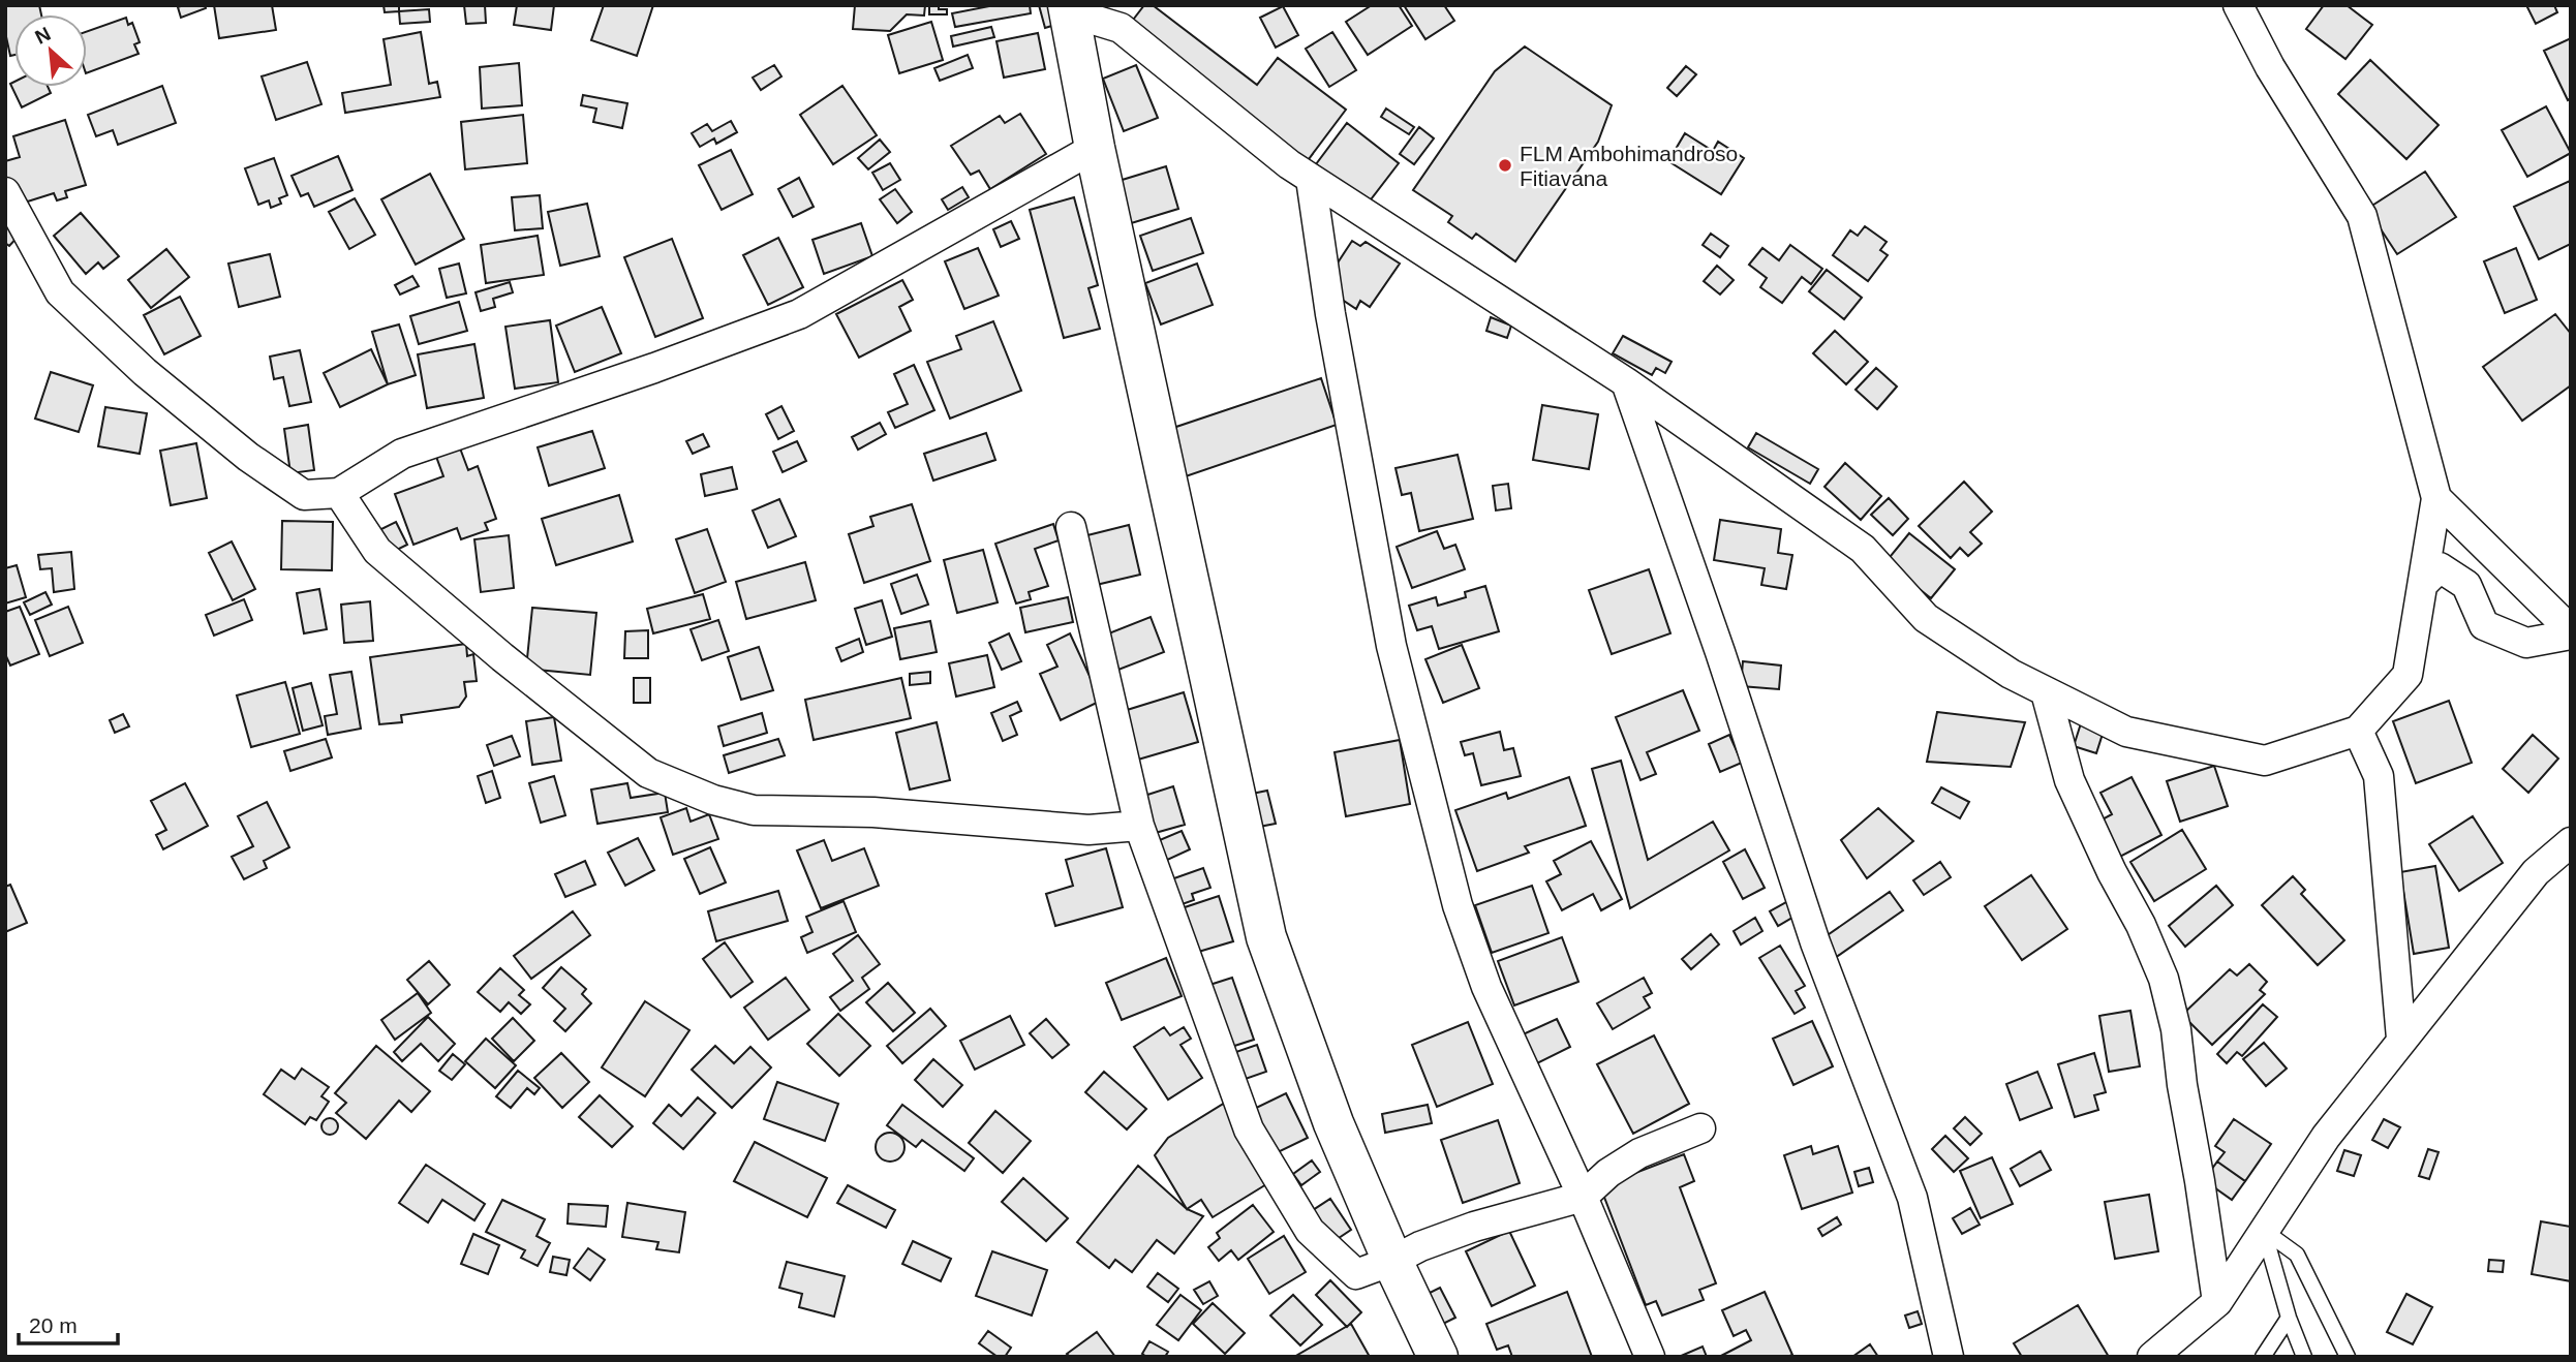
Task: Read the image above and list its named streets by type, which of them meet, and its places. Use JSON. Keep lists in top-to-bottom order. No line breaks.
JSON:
{"places":["FLM Ambohimandroso Fitiavana"],"scale_bar":"20 m","north":"top left"}
